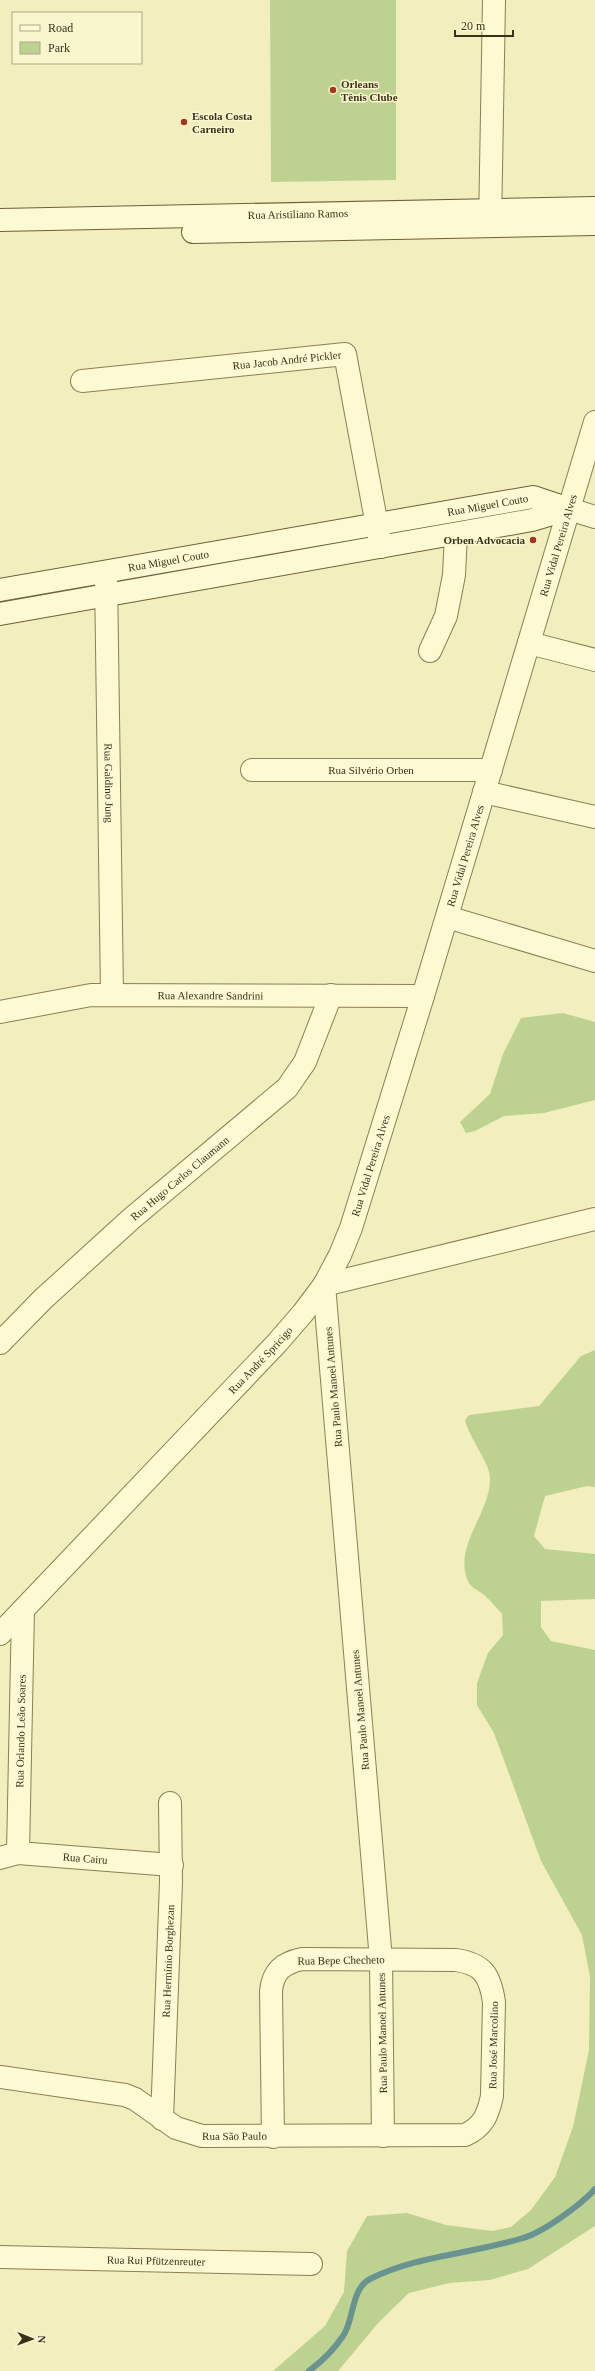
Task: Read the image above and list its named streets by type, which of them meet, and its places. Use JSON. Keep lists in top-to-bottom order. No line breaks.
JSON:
{"streets":{"street":["Rua Aristiliano Ramos","Rua Jacob André Pickler","Rua Miguel Couto","Rua Vidal Pereira Alves","Rua Silvério Orben","Rua Galdino Jung","Rua Alexandre Sandrini","Rua Hugo Carlos Claumann","Rua André Spricigo","Rua Paulo Manoel Antunes","Rua Orlando Leão Soares","Rua Cairu","Rua Bepe Checheto","Rua Hermínio Borghezan","Rua José Marcolino","Rua São Paulo","Rua Rui Pfützenreuter"]},"crossings":[["Rua Jacob André Pickler","Rua Miguel Couto"],["Rua Miguel Couto","Rua Vidal Pereira Alves"],["Rua Miguel Couto","Rua Galdino Jung"],["Rua Vidal Pereira Alves","Rua Silvério Orben"],["Rua Vidal Pereira Alves","Rua Alexandre Sandrini"],["Rua Vidal Pereira Alves","Rua André Spricigo"],["Rua Vidal Pereira Alves","Rua Paulo Manoel Antunes"],["Rua Galdino Jung","Rua Alexandre Sandrini"],["Rua Alexandre Sandrini","Rua Hugo Carlos Claumann"],["Rua André Spricigo","Rua Paulo Manoel Antunes"],["Rua André Spricigo","Rua Orlando Leão Soares"],["Rua Paulo Manoel Antunes","Rua Bepe Checheto"],["Rua Paulo Manoel Antunes","Rua São Paulo"],["Rua Orlando Leão Soares","Rua Cairu"],["Rua Cairu","Rua Hermínio Borghezan"],["Rua Bepe Checheto","Rua José Marcolino"],["Rua Bepe Checheto","Rua São Paulo"],["Rua Hermínio Borghezan","Rua São Paulo"],["Rua José Marcolino","Rua São Paulo"]],"places":["Orleans Tênis Clube","Escola Costa Carneiro","Orben Advocacia"],"legend":["Road","Park"],"scale_bar":"20 m","north":"right"}
